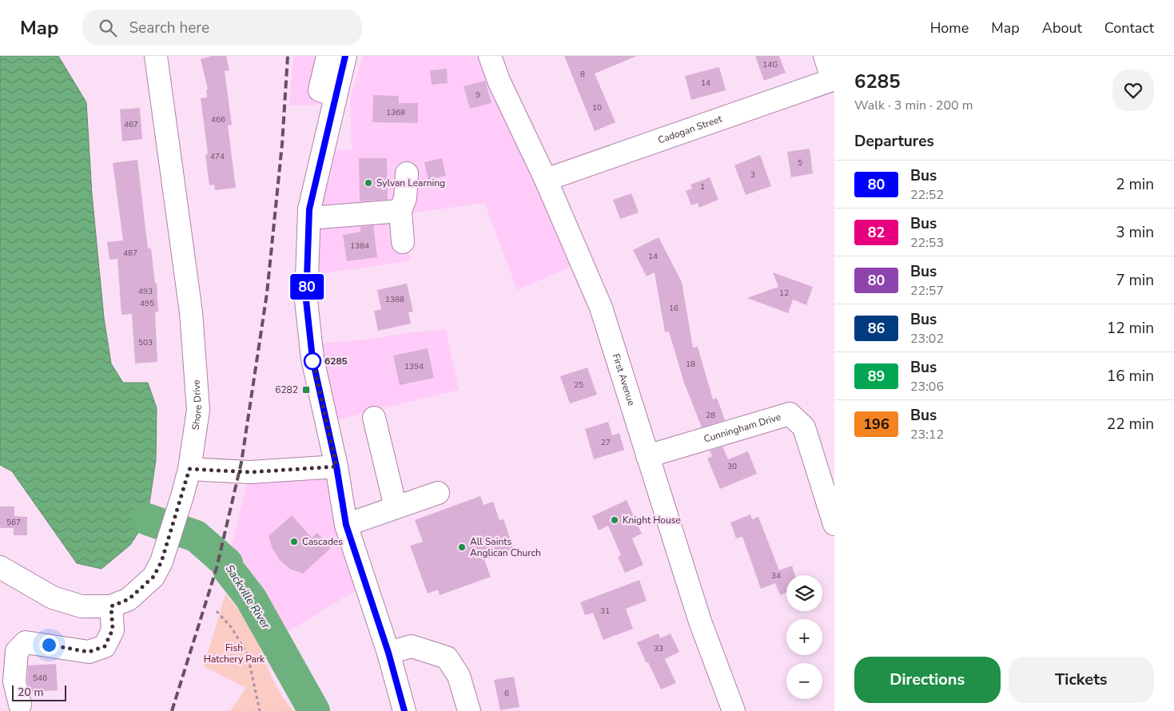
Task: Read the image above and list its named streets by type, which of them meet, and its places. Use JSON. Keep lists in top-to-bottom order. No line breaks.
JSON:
{"streets":{"street":["Cadogan Street","First Avenue","Shore Drive","Cunningham Drive"]},"crossings":[["Cadogan Street","First Avenue"],["First Avenue","Cunningham Drive"]],"water":["Sackville River"],"parks":["Fish Hatchery Park"],"places":{"other":["Sylvan Learning","6285","Knight House","Cascades","All Saints Anglican Church"],"transit":["6282"]},"lines":["bus line 80"],"house_numbers":["14G","8","14","9","10","1368","466","467","474","5","3","1","1384","487","14","493","12","1388","495","16","503","18","1394","25","28","27","30","567","34","31","33","546","6"],"scale_bar":"20 m","page":{"header":"Map","search":"Search here","nav":["Home","Map","About","Contact"],"on_map":"80","heading":[["6285","Walk · 3 min · 200 m"],"Departures"],"list":[{"mark":"80","name":"Bus","note":"22:52","value":"2 min"},{"mark":"82","name":"Bus","note":"22:53","value":"3 min"},{"mark":"80","name":"Bus","note":"22:57","value":"7 min"},{"mark":"86","name":"Bus","note":"23:02","value":"12 min"},{"mark":"89","name":"Bus","note":"23:06","value":"16 min"},{"mark":"196","name":"Bus","note":"23:12","value":"22 min"}],"map_buttons":["+","−"],"buttons":["Directions","Tickets"],"scale":"20 m"}}
